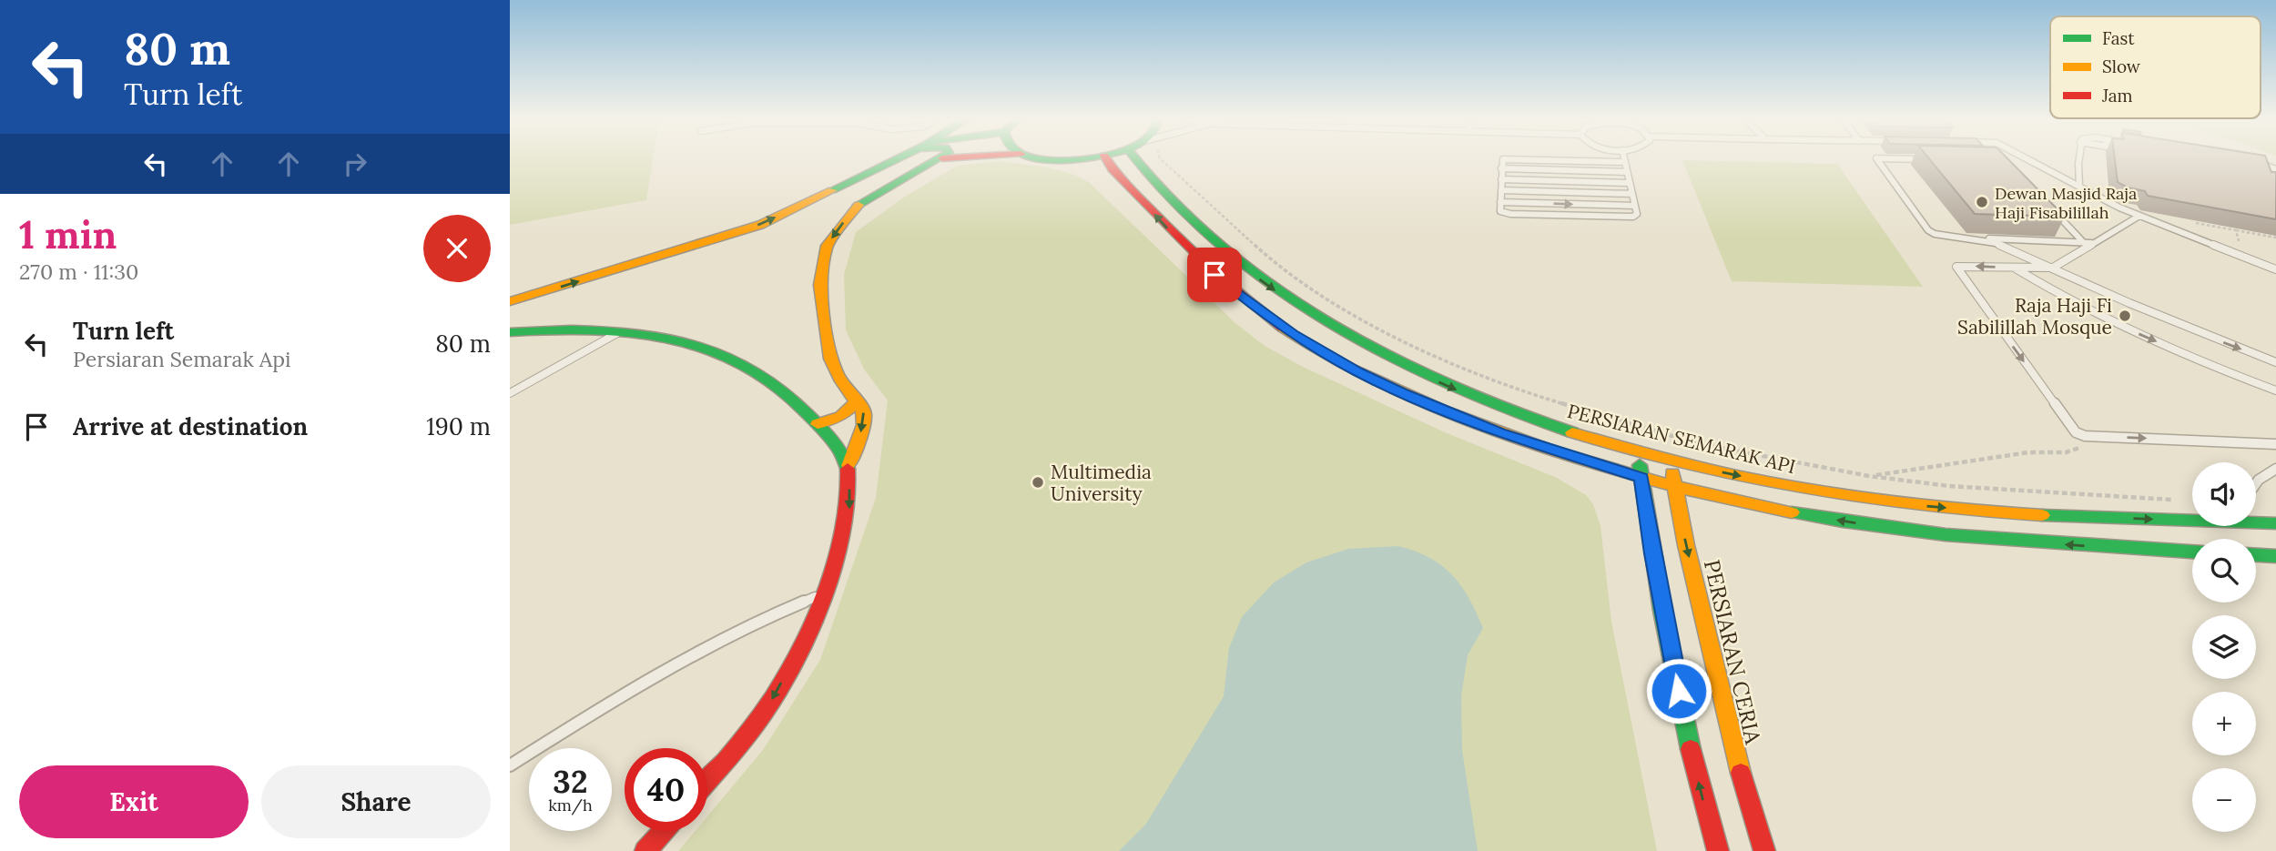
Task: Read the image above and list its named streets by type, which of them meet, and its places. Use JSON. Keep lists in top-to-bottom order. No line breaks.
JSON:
{"streets":{"main road":["PERSIARAN SEMARAK API","PERSIARAN CERIA"]},"crossings":[["PERSIARAN SEMARAK API","PERSIARAN CERIA"]],"places":["Dewan Masjid Raja Haji Fisabilillah","Raja Haji Fi Sabilillah Mosque","Multimedia University"],"legend":["Fast","Slow","Jam"],"page":{"turn":["80 m","Turn left"],"heading":["1 min","270 m · 11:30"],"list":[{"name":"Turn left","note":"Persiaran Semarak Api","value":"80 m"},{"name":"Arrive at destination","value":"190 m"}],"map_buttons":["+","−"],"speed":"32 km/h","limit":"40","buttons":["Exit","Share"]}}
